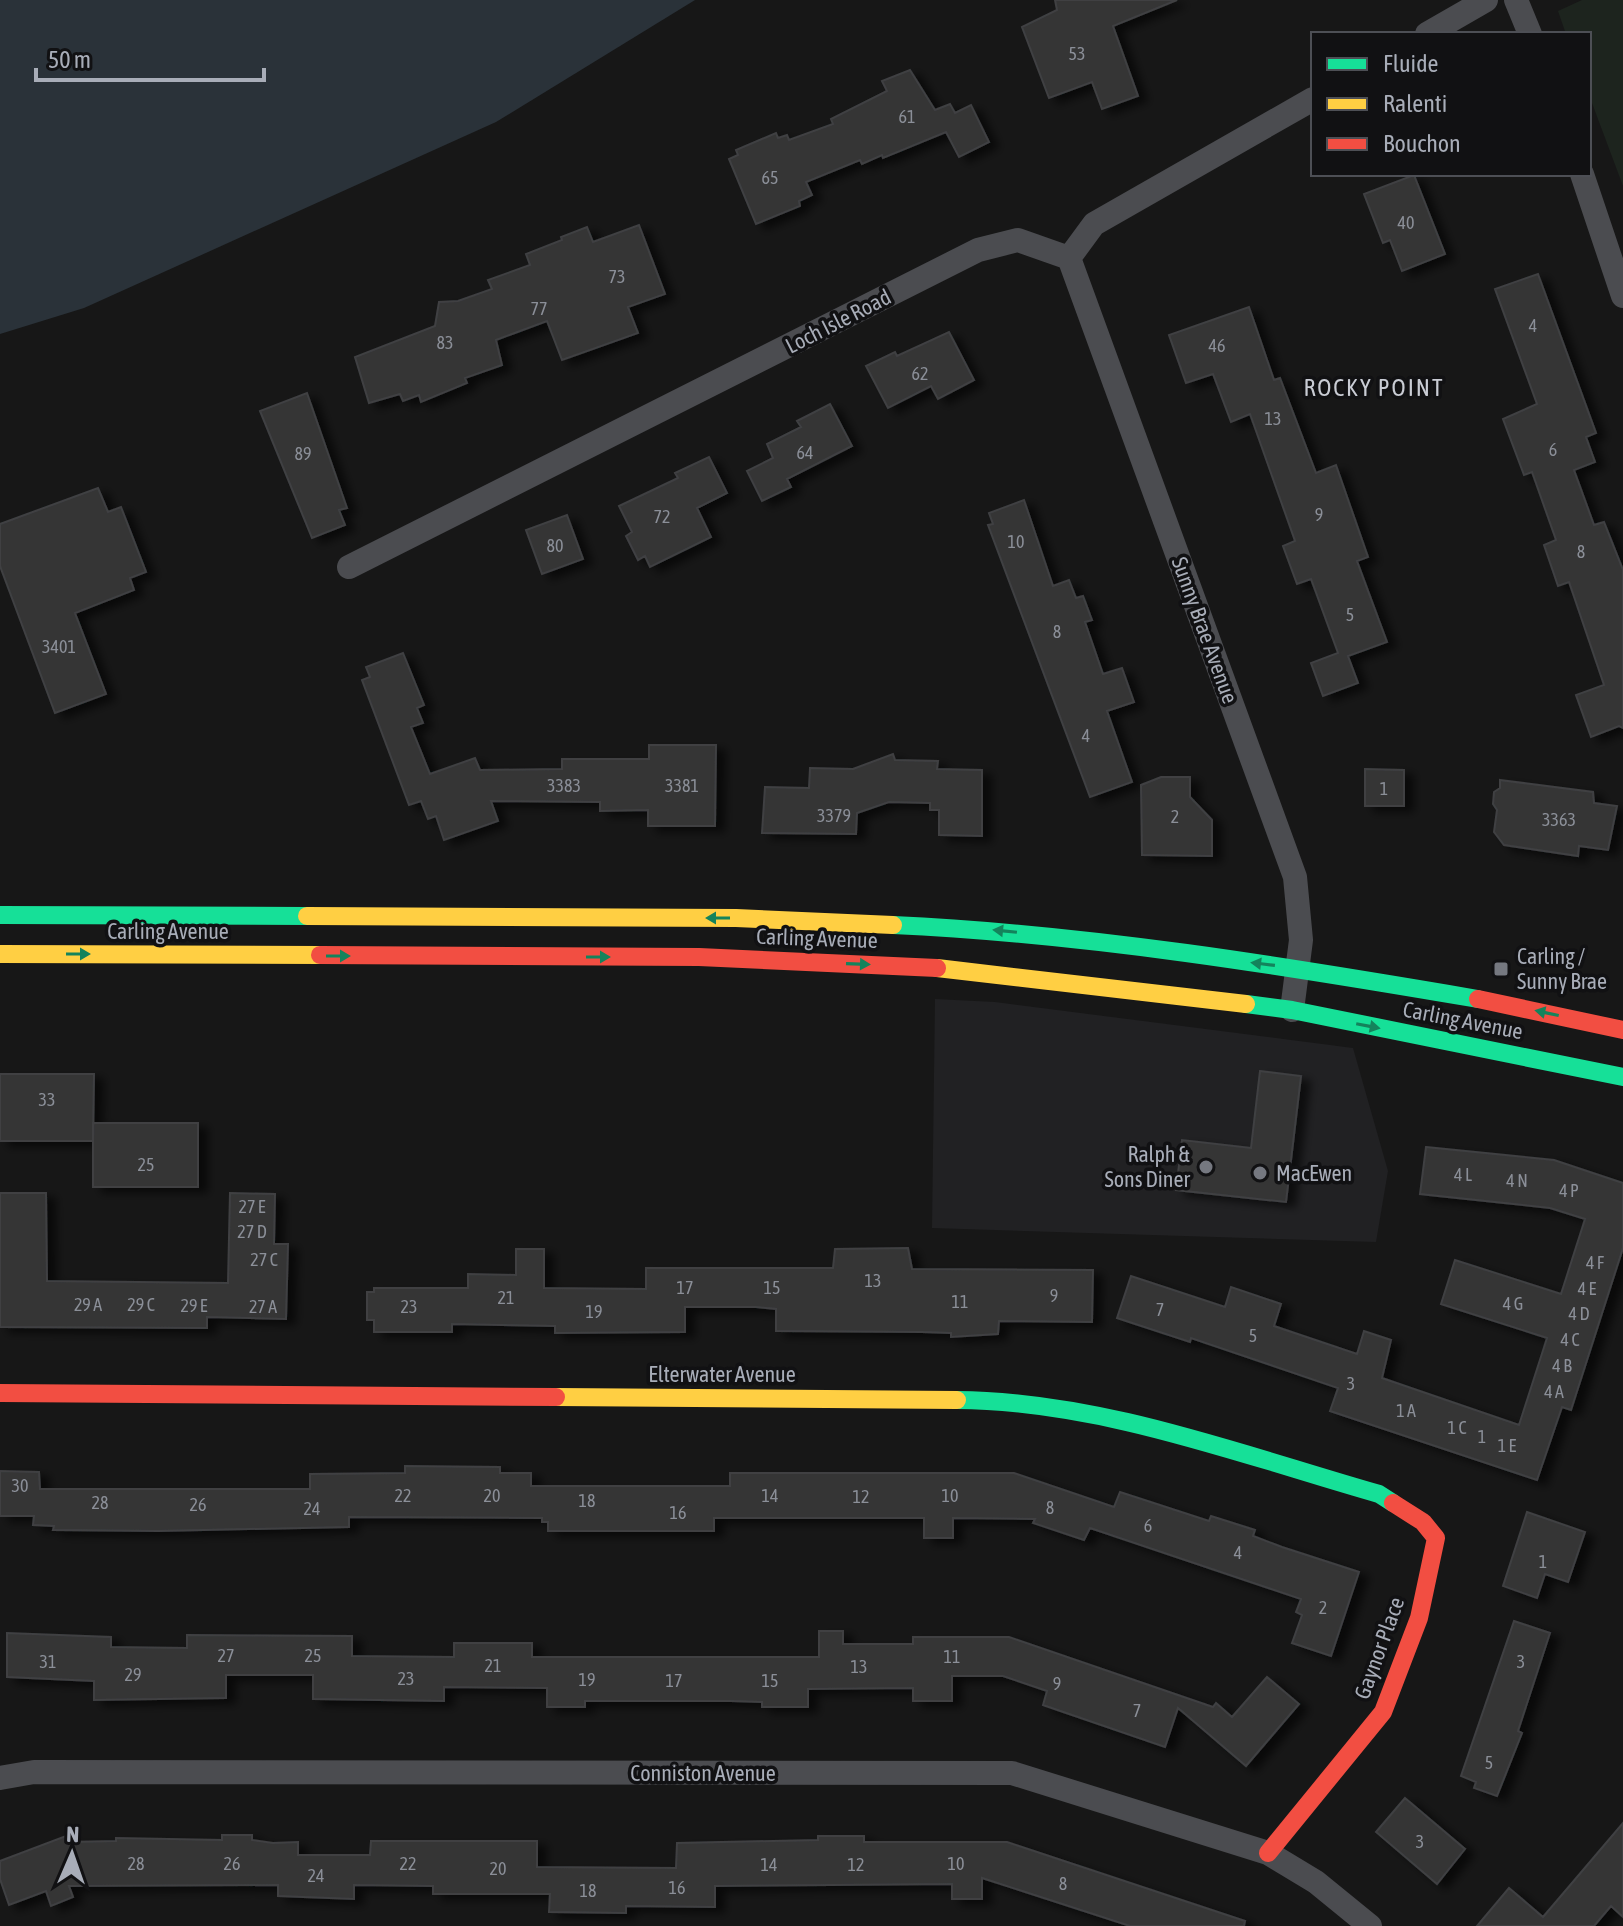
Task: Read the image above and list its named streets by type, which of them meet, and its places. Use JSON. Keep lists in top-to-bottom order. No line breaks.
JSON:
{"streets":{"main road":["Carling Avenue","Elterwater Avenue","Gaynor Place"],"street":["Loch Isle Road","Sunny Brae Avenue","Conniston Avenue"]},"crossings":[["Loch Isle Road","Sunny Brae Avenue"],["Sunny Brae Avenue","Carling Avenue"],["Elterwater Avenue","Gaynor Place"],["Gaynor Place","Conniston Avenue"]],"districts":["ROCKY POINT"],"places":{"transit":["Carling / Sunny Brae"],"other":["Ralph & Sons Diner","MacEwen"]},"house_numbers":["53","61","65","40","73","77","4","83","46","62","13","6","64","89","9","72","10","80","8","5","8","3401","4","3383","3381","1","3379","2","3363","33","25","4 L","4 N","4 P","27 E","27 D","27 C","4 F","13","17","15","4 E","9","21","11","4 G","29 A","29 C","29 E","27 A","23","7","19","4 D","5","4 C","4 B","3","4 A","1 A","1 C","1","1 E","30","22","20","14","10","12","18","28","26","8","24","16","6","4","1","2","27","25","11","31","3","21","13","29","23","19","17","15","9","7","5","3","28","26","22","10","14","12","20","24","8","16","18"],"legend":["Fluide","Ralenti","Bouchon"],"scale_bar":"50 m","north":"top"}
